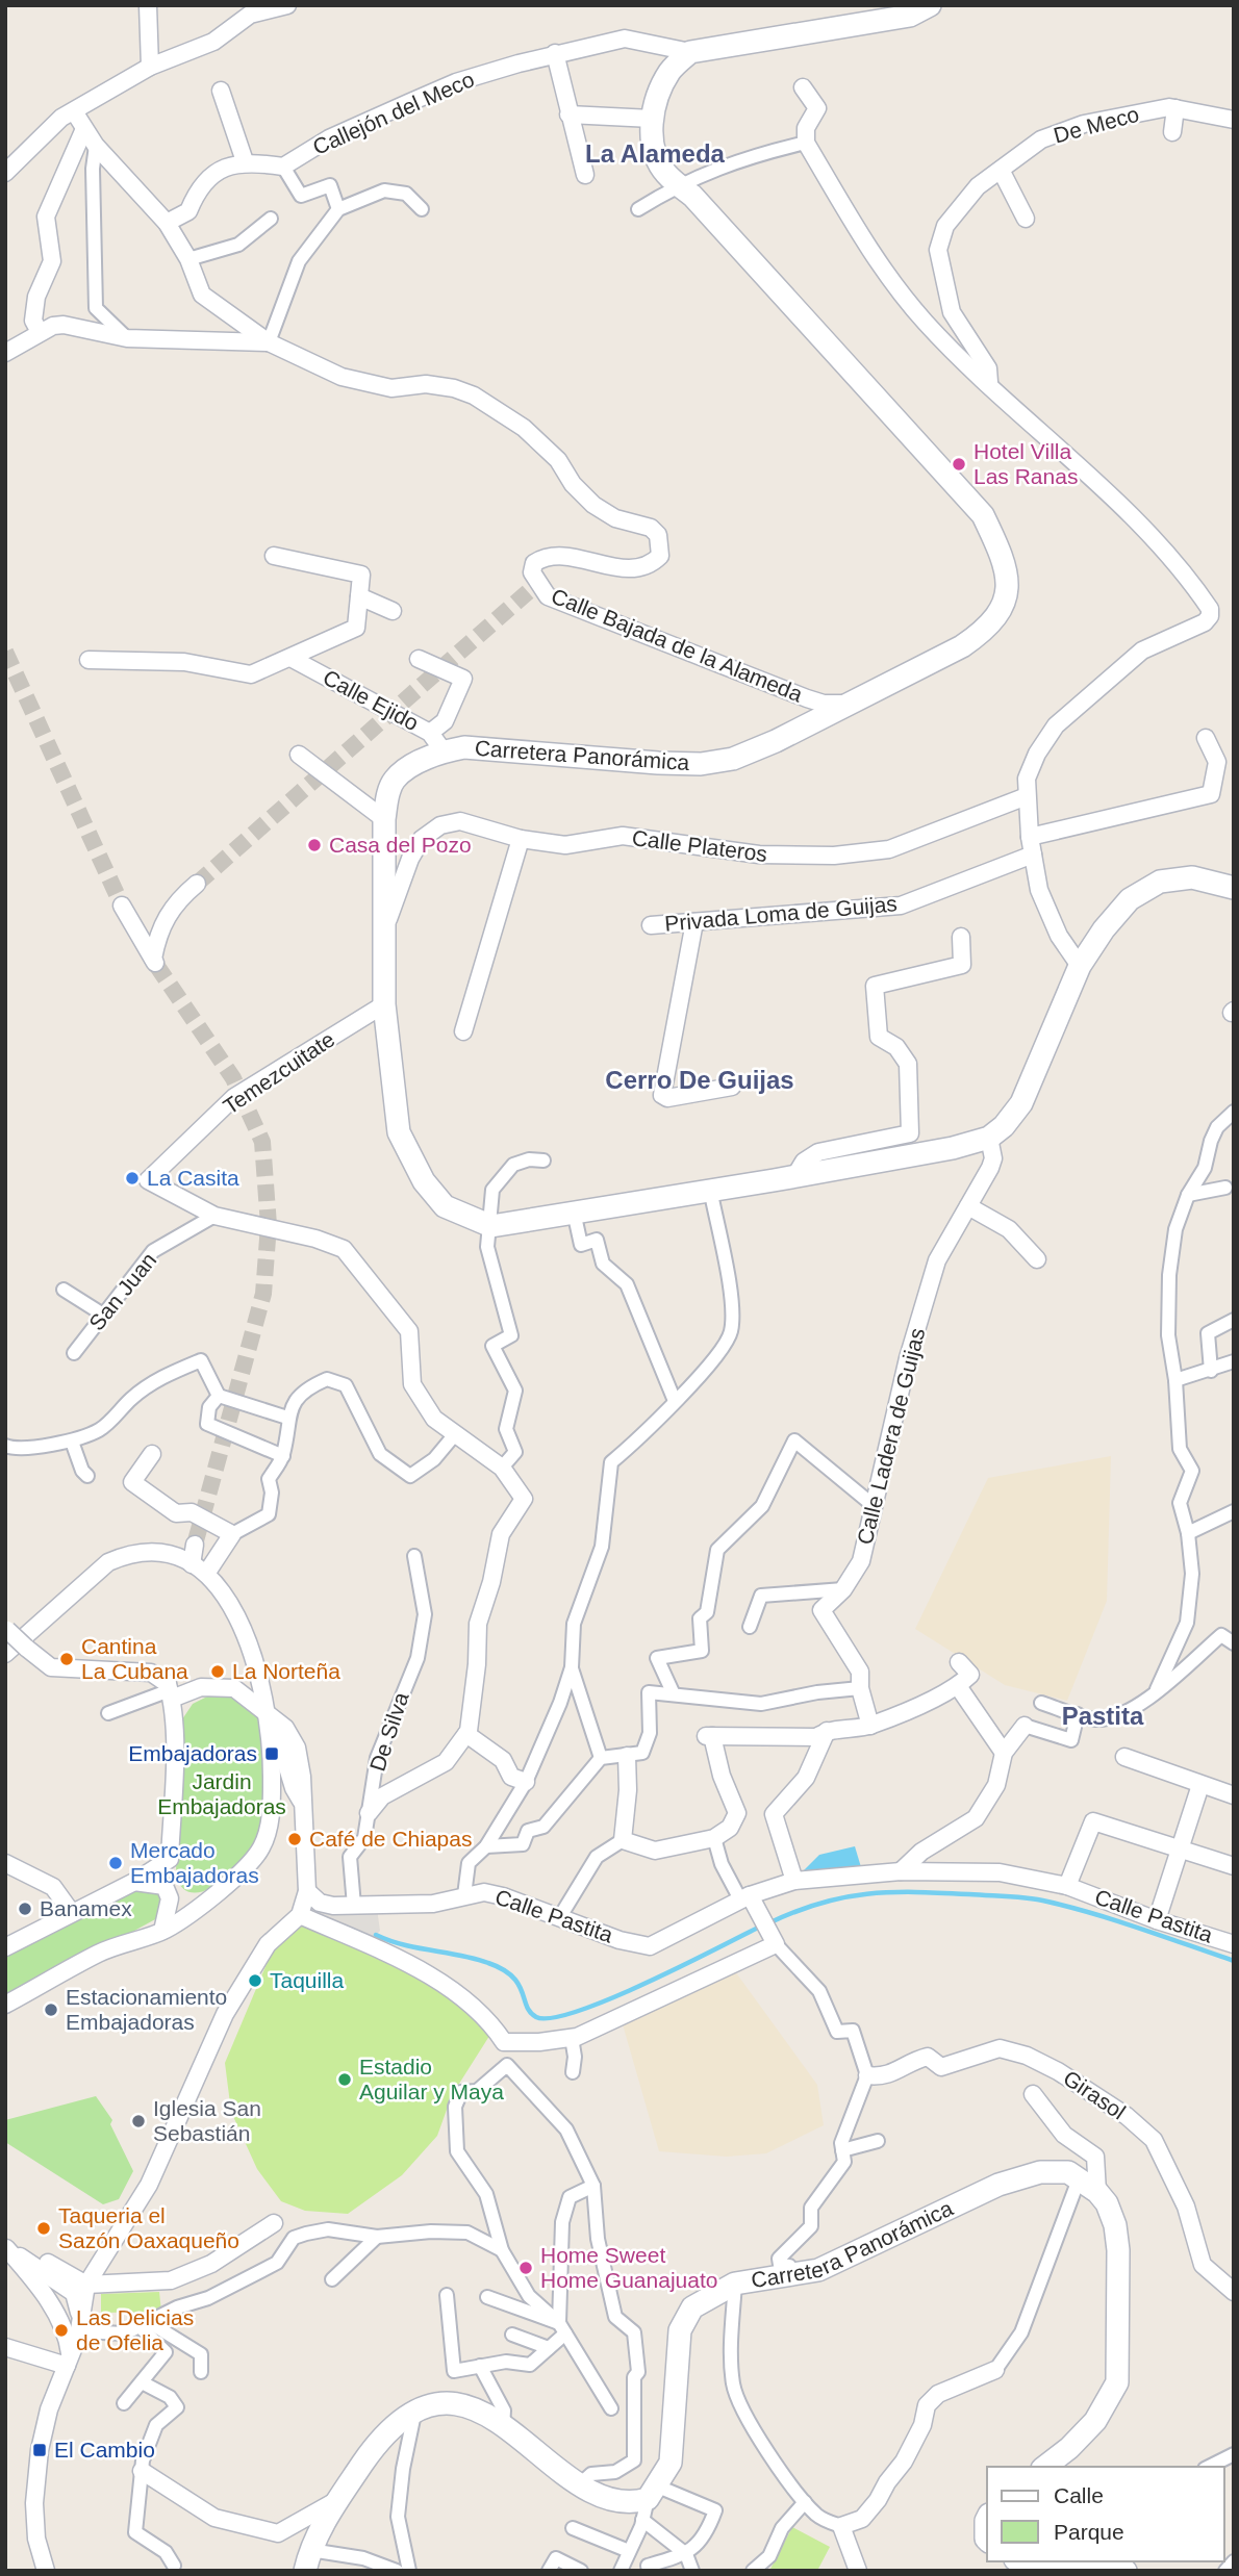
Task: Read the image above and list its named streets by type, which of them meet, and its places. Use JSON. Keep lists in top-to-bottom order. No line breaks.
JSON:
{"streets":{"street":["Callejón del Meco","De Meco","Calle Bajada de la Alameda","Calle Ejido","Carretera Panorámica","Calle Plateros","Privada Loma de Guijas","Temezcuitate","San Juan","Calle Ladera de Guijas","De Silva","Calle Pastita","Girasol"]},"crossings":[["Callejón del Meco","Carretera Panorámica"],["Calle Bajada de la Alameda","Carretera Panorámica"],["Calle Ejido","Carretera Panorámica"],["Carretera Panorámica","Calle Plateros"],["Carretera Panorámica","Temezcuitate"],["Temezcuitate","San Juan"],["De Silva","Calle Pastita"]],"districts":["La Alameda","Cerro De Guijas","Pastita"],"parks":["Jardin Embajadoras"],"places":{"other":["Hotel Villa Las Ranas","Casa del Pozo","La Casita","Cantina La Cubana","La Norteña","Café de Chiapas","Mercado Embajadoras","Banamex","Taquilla","Estacionamiento Embajadoras","Estadio Aguilar y Maya","Iglesia San Sebastián","Taqueria el Sazón Oaxaqueño","Home Sweet Home Guanajuato","Las Delicias de Ofelia"],"transit":["Embajadoras","El Cambio"]},"legend":["Calle","Parque"]}
